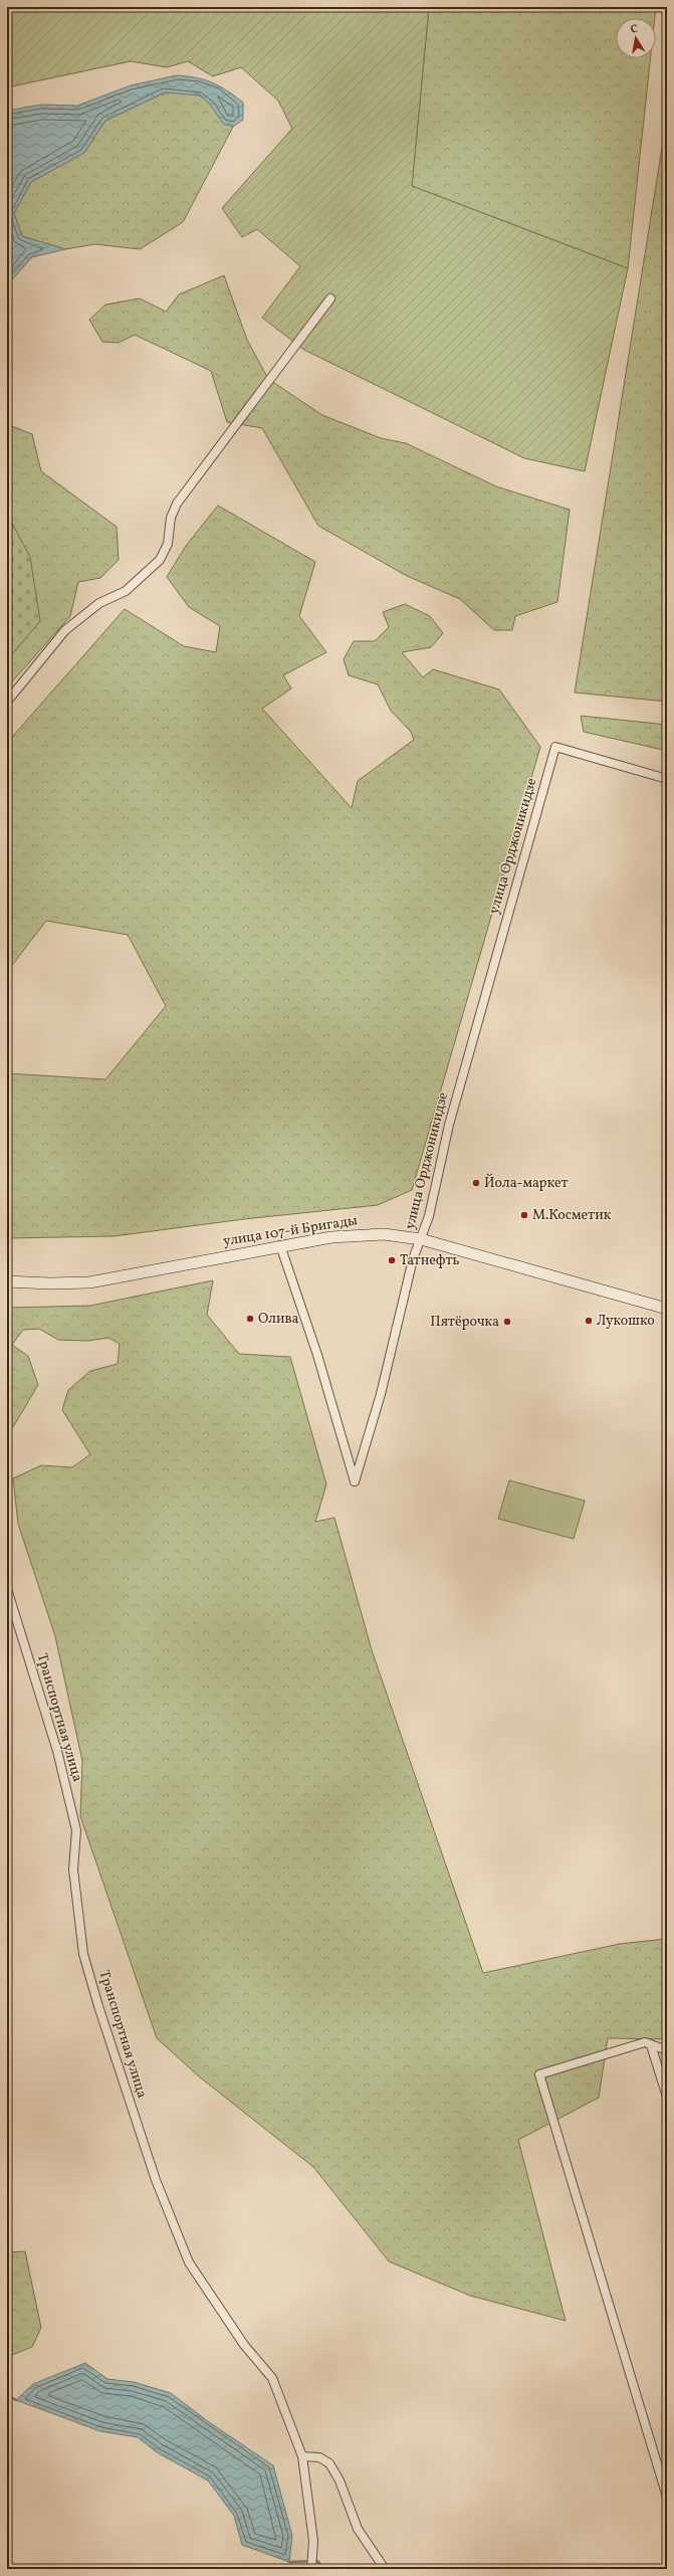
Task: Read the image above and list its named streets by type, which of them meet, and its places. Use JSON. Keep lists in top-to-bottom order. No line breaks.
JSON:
{"streets":{"main road":["улица 107-й Бригады"],"street":["улица Орджоникидзе","Транспортная улица"]},"crossings":[["улица Орджоникидзе","улица 107-й Бригады"]],"places":["Йола-маркет","М.Косметик","Татнефть","Олива","Лукошко","Пятёрочка"],"north":"top"}
